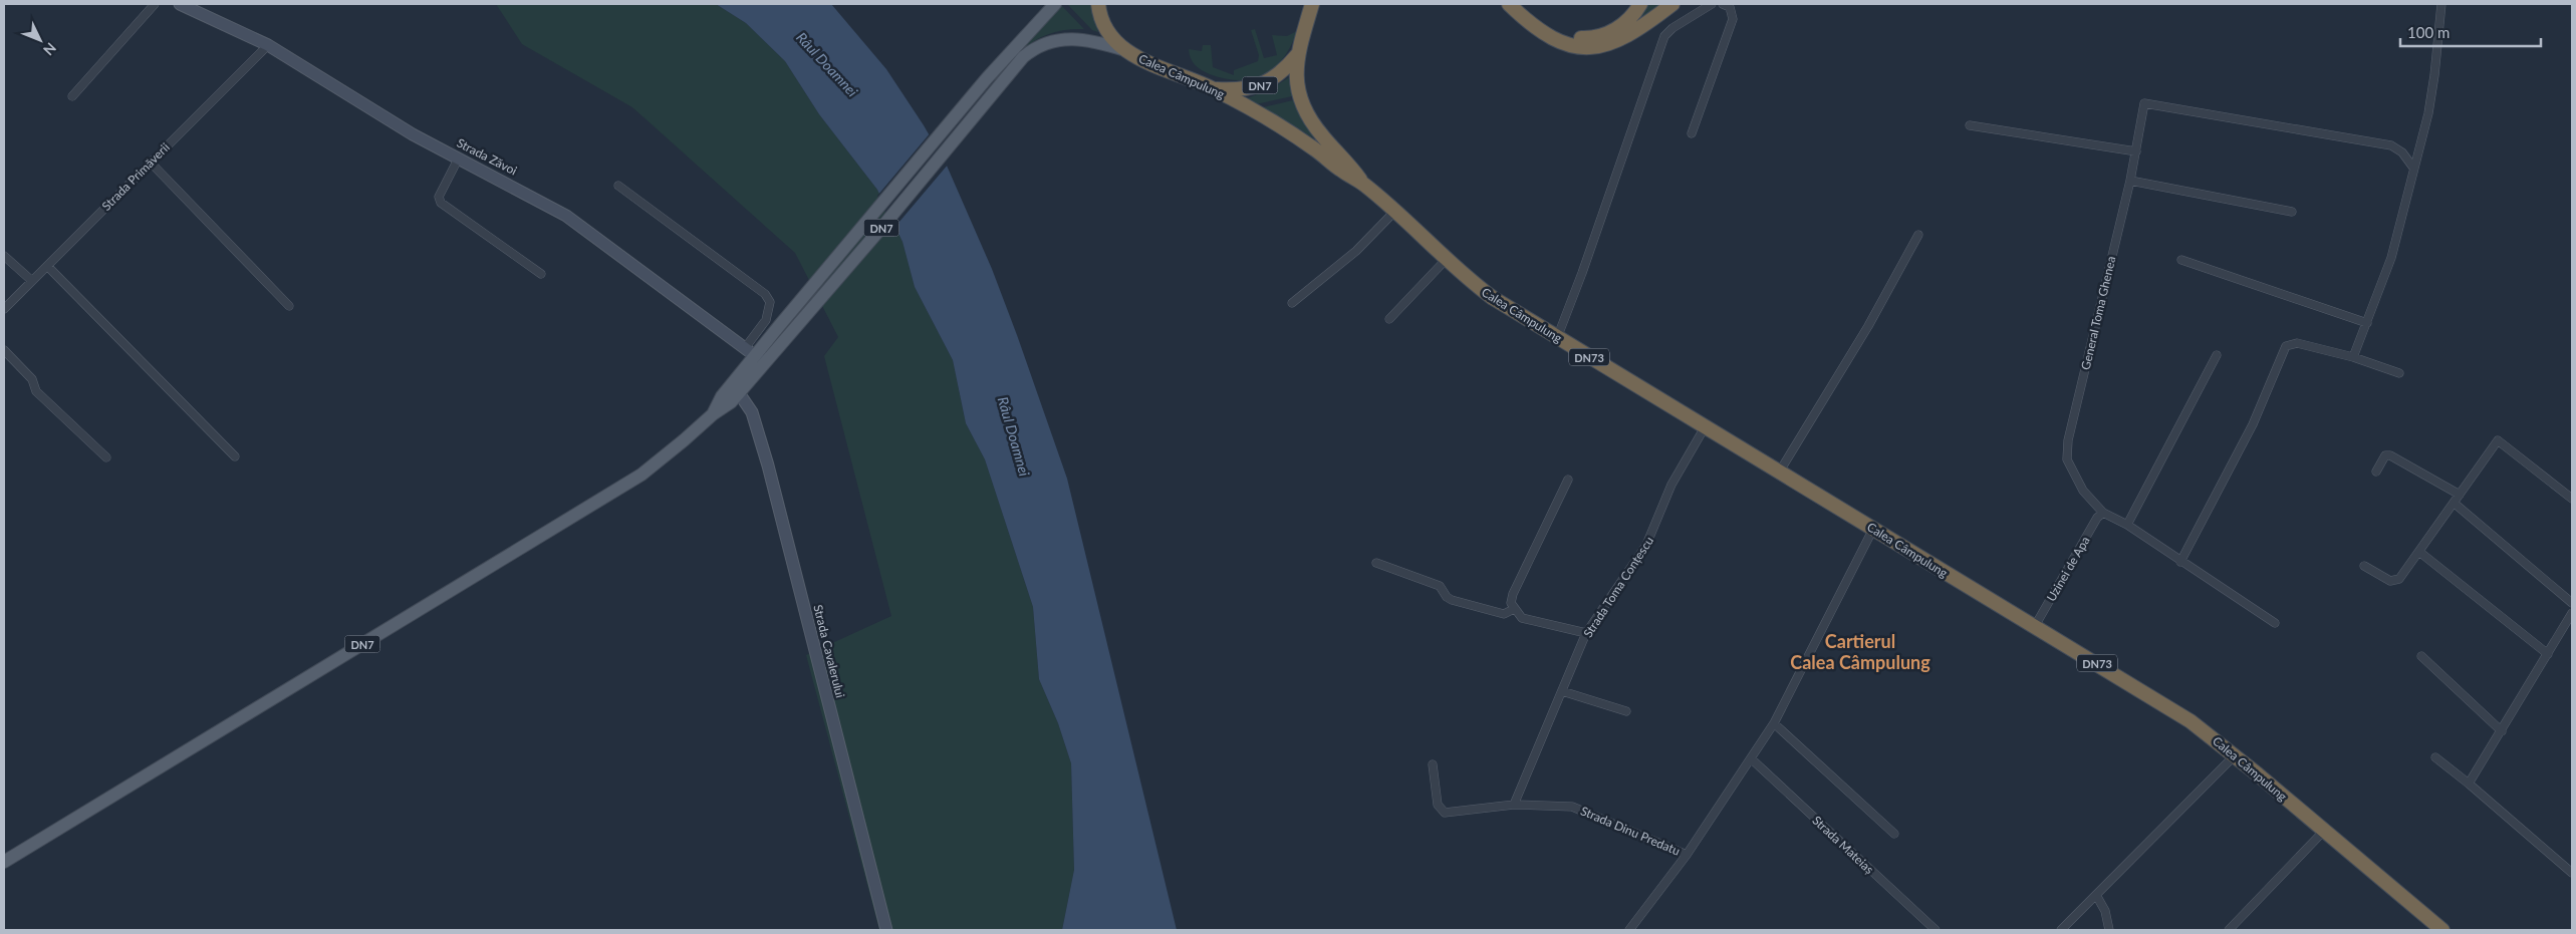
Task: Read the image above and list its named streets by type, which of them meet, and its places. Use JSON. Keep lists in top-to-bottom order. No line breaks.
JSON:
{"streets":{"highway":["Calea Câmpulung","DN7","DN73"],"street":["Strada Zăvoi","Strada Primăverii","General Toma Ghenea","Uzinei de Apa","Strada Toma Conțescu","Strada Cavalerului","Strada Dinu Predatu","Strada Mateiaș"]},"crossings":[["Calea Câmpulung","DN7"],["Calea Câmpulung","Uzinei de Apa"],["Calea Câmpulung","Strada Toma Conțescu"],["DN7","Strada Zăvoi"],["DN7","Strada Cavalerului"],["Strada Zăvoi","Strada Primăverii"],["General Toma Ghenea","Uzinei de Apa"],["Strada Toma Conțescu","Strada Dinu Predatu"]],"districts":["Cartierul Calea Câmpulung"],"water":["Râul Doamnei"],"scale_bar":"100 m","north":"bottom right"}
